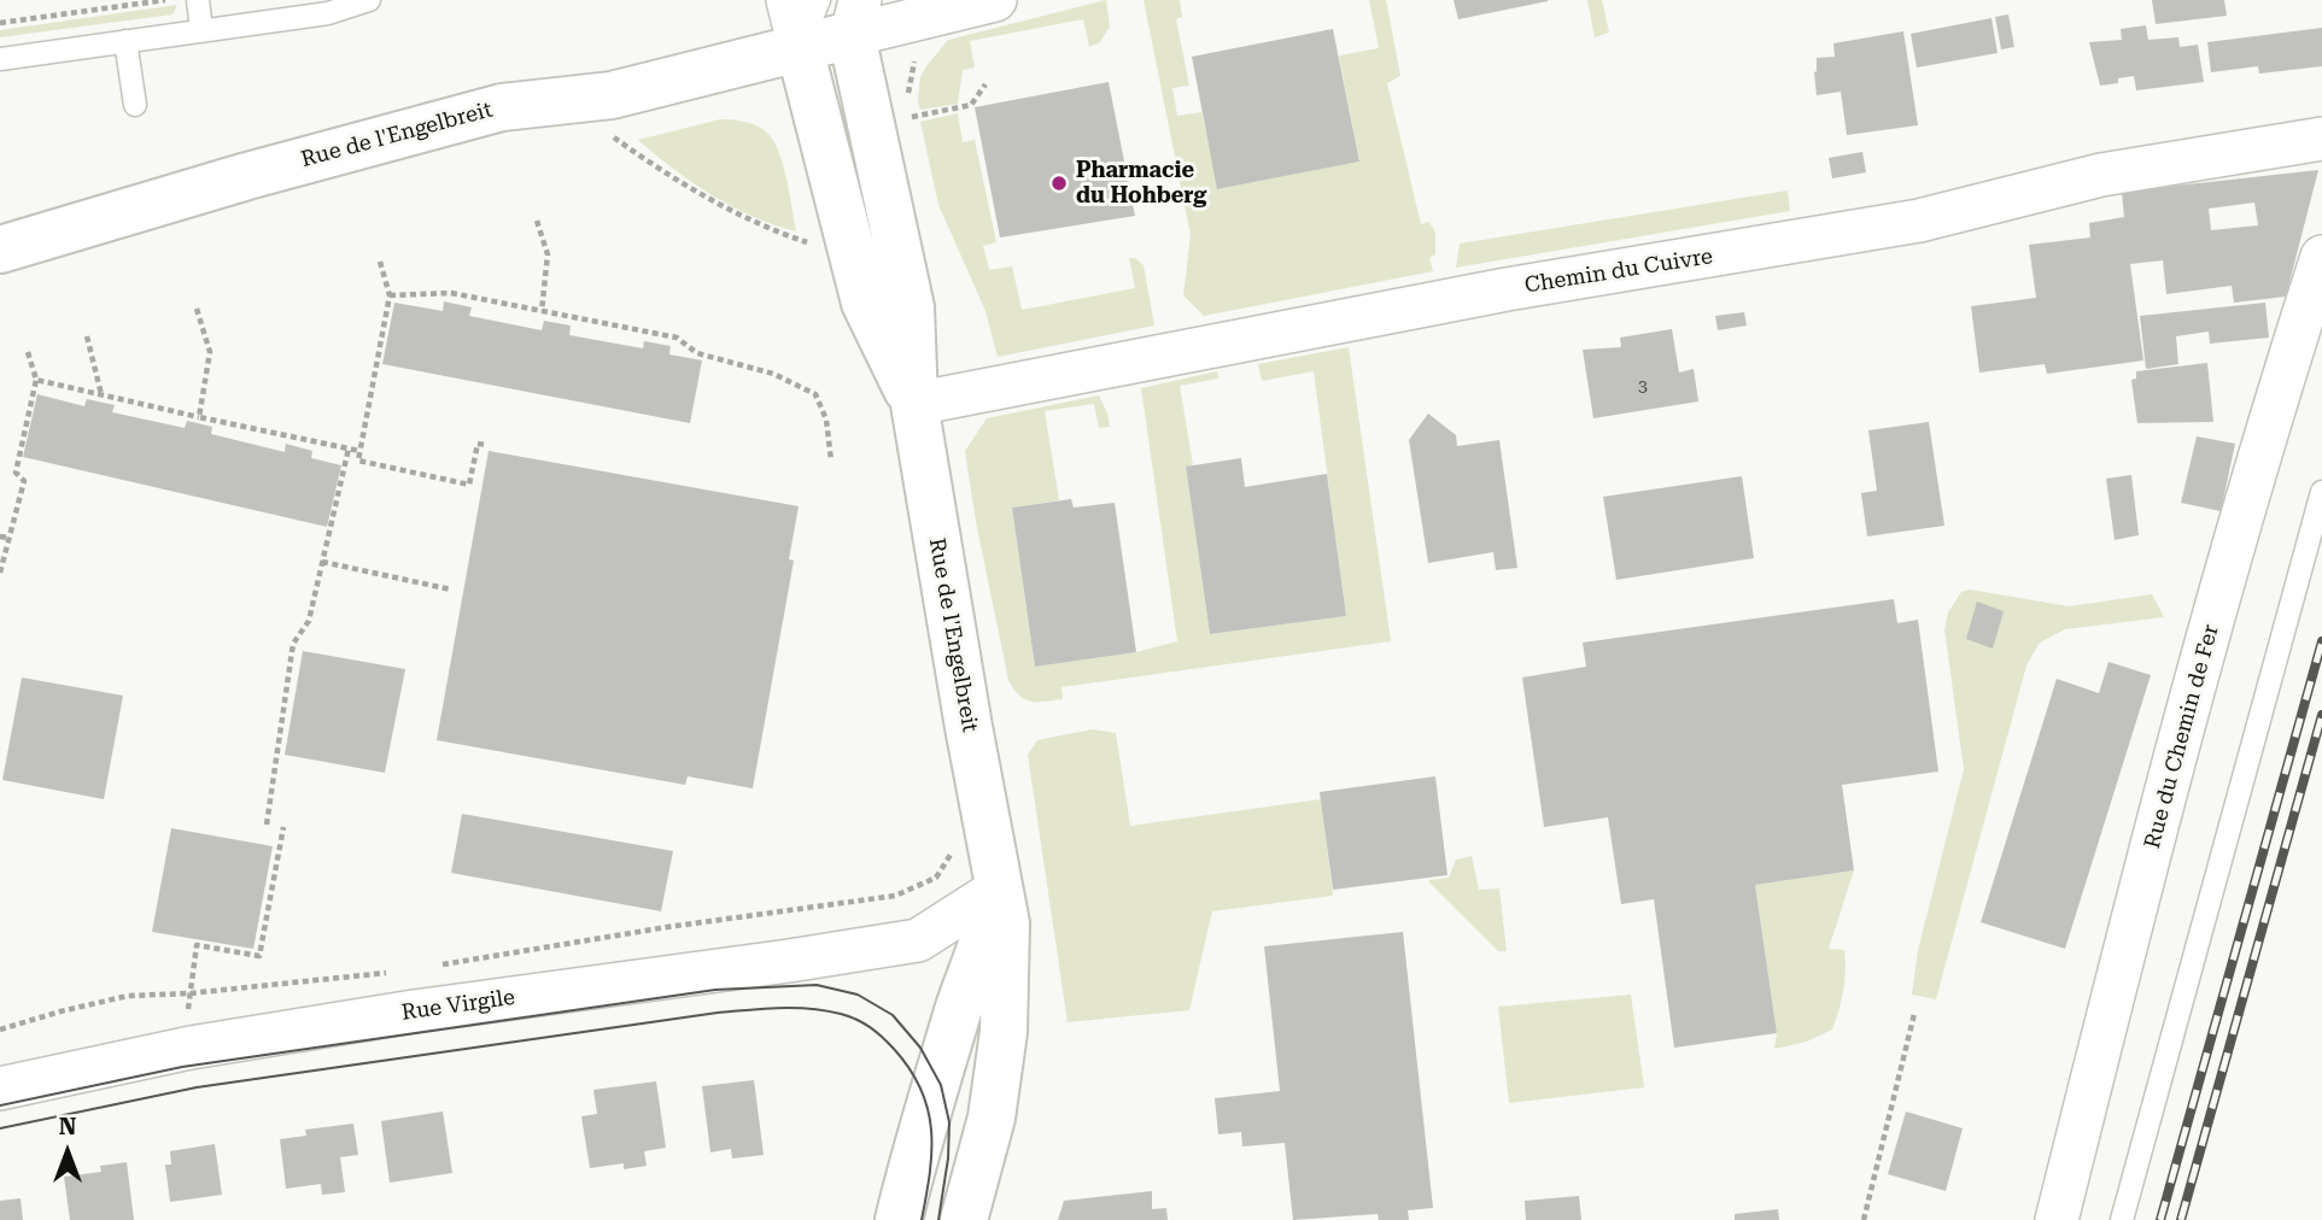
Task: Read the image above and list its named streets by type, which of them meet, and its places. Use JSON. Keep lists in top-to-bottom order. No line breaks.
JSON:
{"streets":{"street":["Rue de l'Engelbreit","Chemin du Cuivre","Rue du Chemin de Fer","Rue Virgile"]},"crossings":[["Rue de l'Engelbreit","Chemin du Cuivre"],["Rue de l'Engelbreit","Rue Virgile"]],"places":["Pharmacie du Hohberg"],"house_numbers":["3"],"north":"top"}
